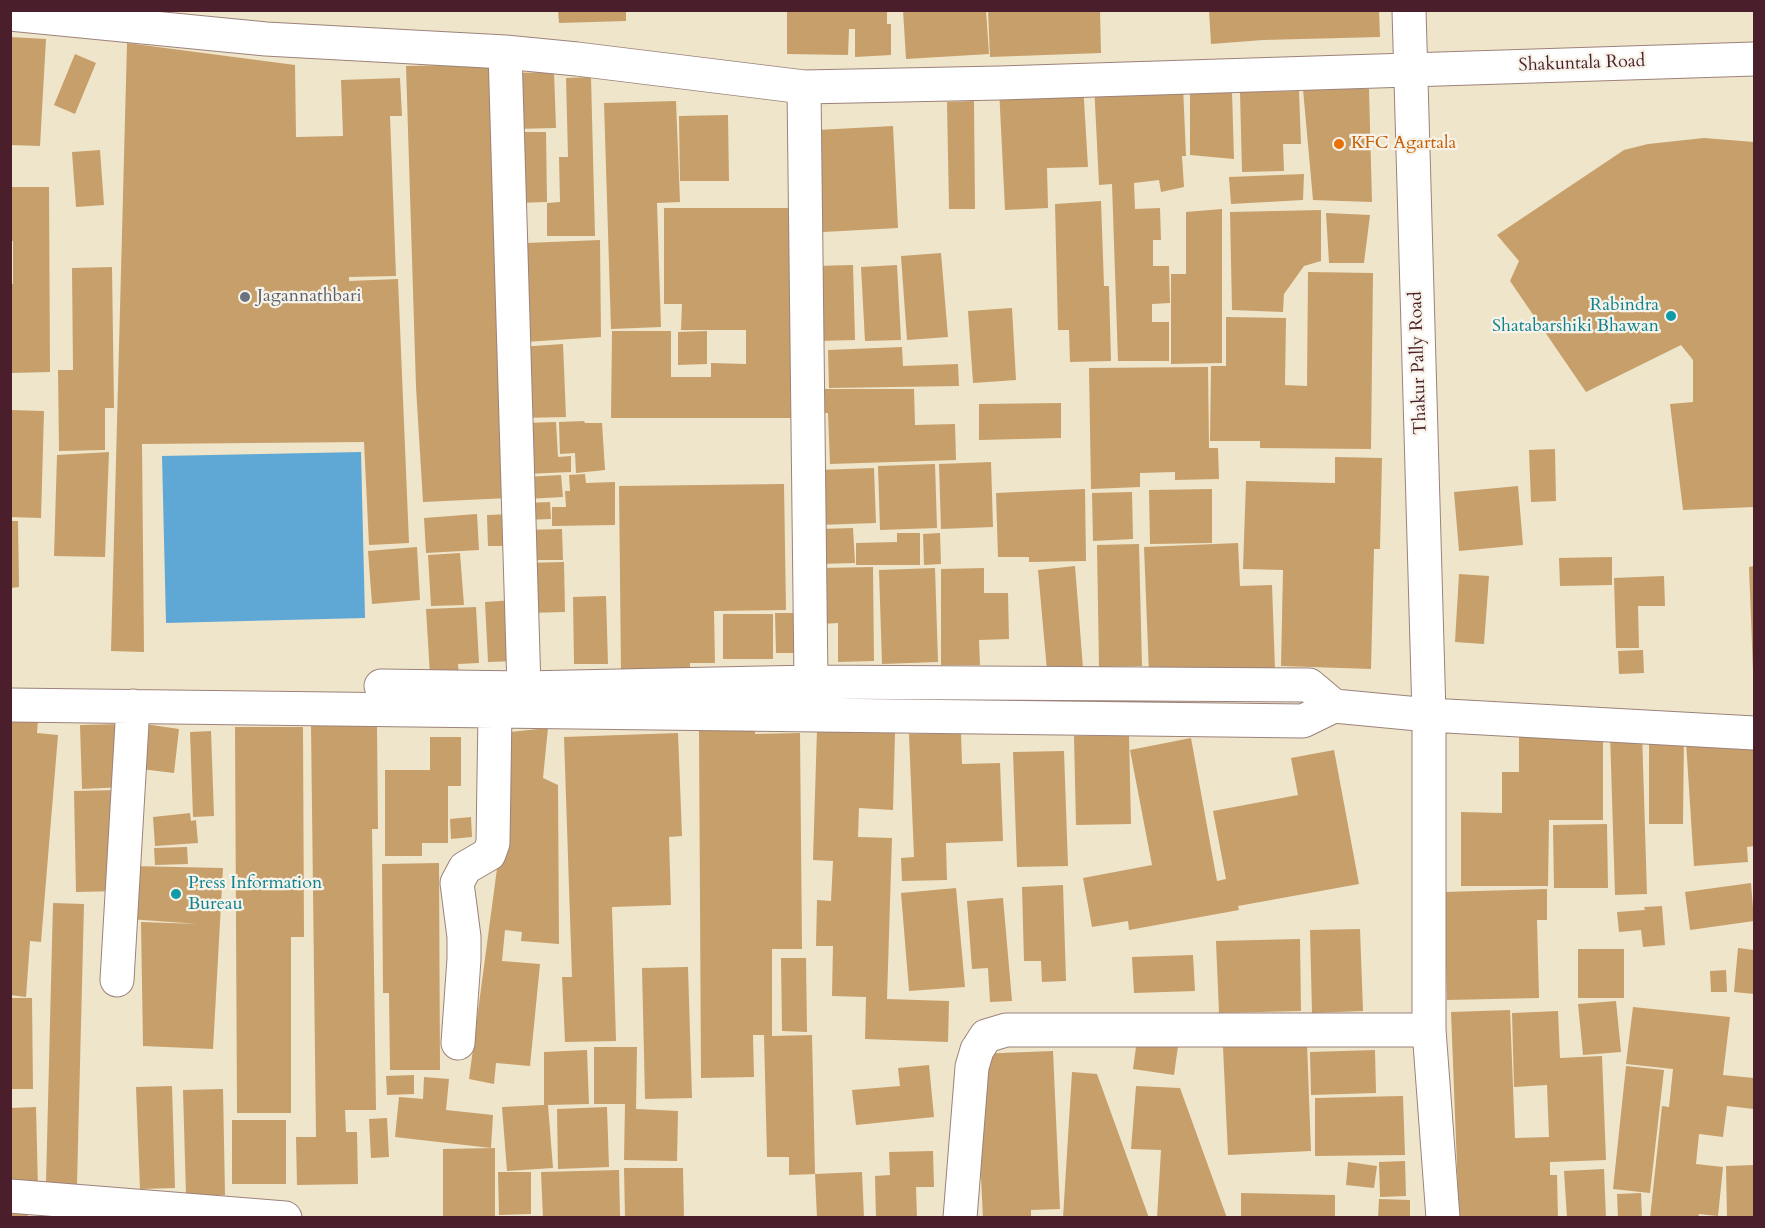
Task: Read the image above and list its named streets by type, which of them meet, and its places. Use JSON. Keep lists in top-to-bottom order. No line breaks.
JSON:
{"streets":{"street":["Shakuntala Road","Thakur Pally Road"]},"crossings":[["Shakuntala Road","Thakur Pally Road"]],"places":["KFC Agartala","Jagannathbari","Rabindra Shatabarshiki Bhawan","Press Information Bureau"]}
